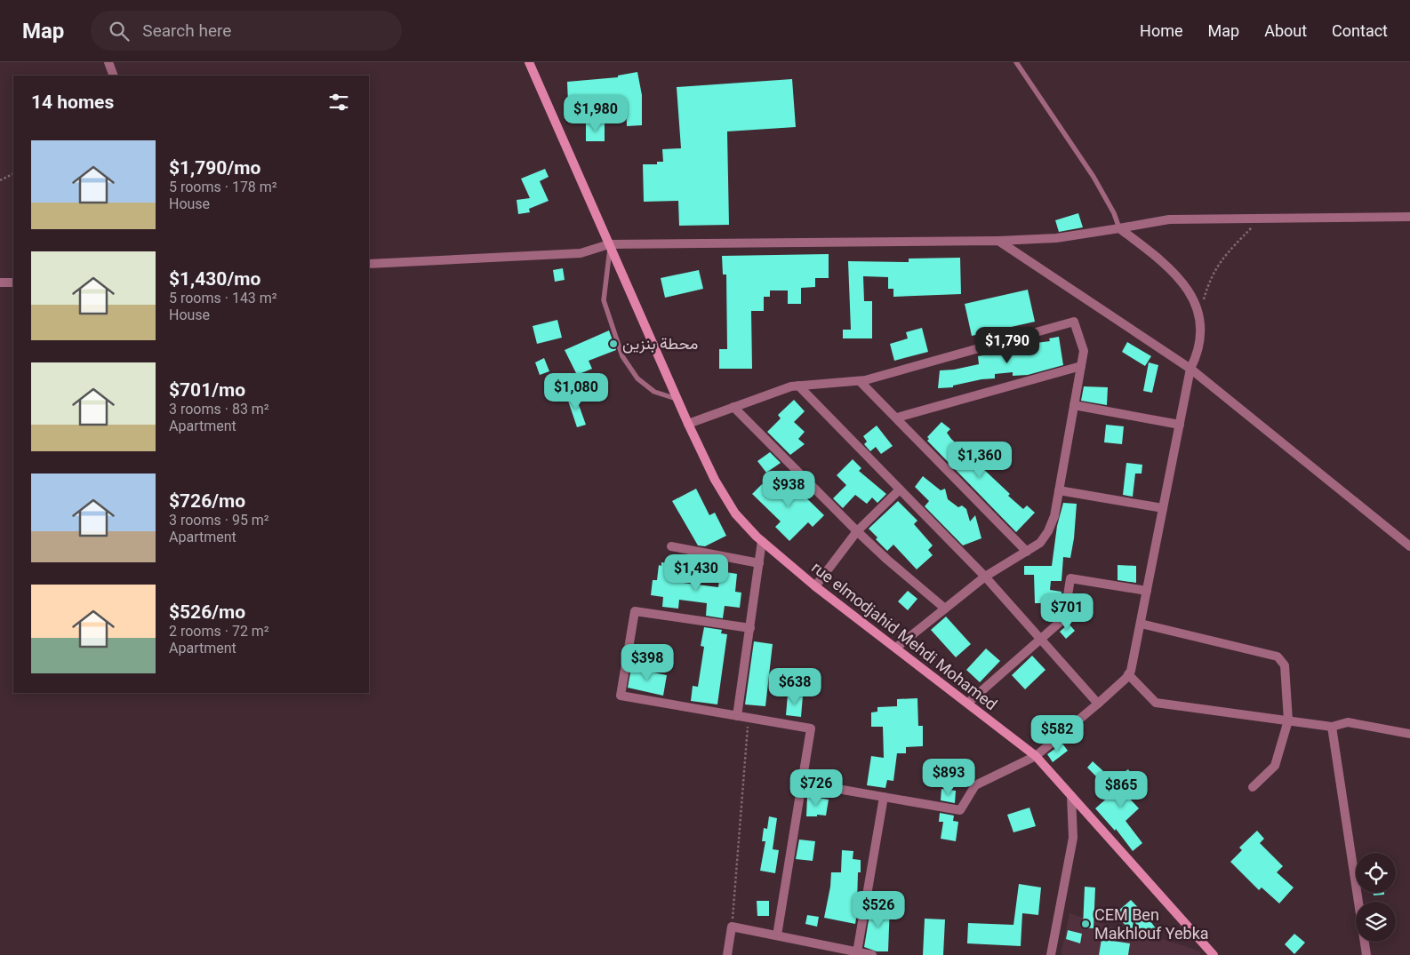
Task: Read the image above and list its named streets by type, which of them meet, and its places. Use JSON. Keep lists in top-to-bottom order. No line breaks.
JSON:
{"streets":{"main road":["rue elmodjahid Mehdi Mohamed"]},"places":["محطة بنزين","CEM Ben Makhlouf Yebka"],"page":{"header":"Map","search":"Search here","nav":["Home","Map","About","Contact"],"heading":"14 homes","price":["$1,980","$1,790","$1,080","$1,360","$938","$1,430","$701","$398","$638","$582","$893","$726","$865","$526"],"list":[{"name":"$1,790/mo","note":"5 rooms · 178 m² · House"},{"name":"$1,430/mo","note":"5 rooms · 143 m² · House"},{"name":"$701/mo","note":"3 rooms · 83 m² · Apartment"},{"name":"$726/mo","note":"3 rooms · 95 m² · Apartment"},{"name":"$526/mo","note":"2 rooms · 72 m² · Apartment"}]}}
